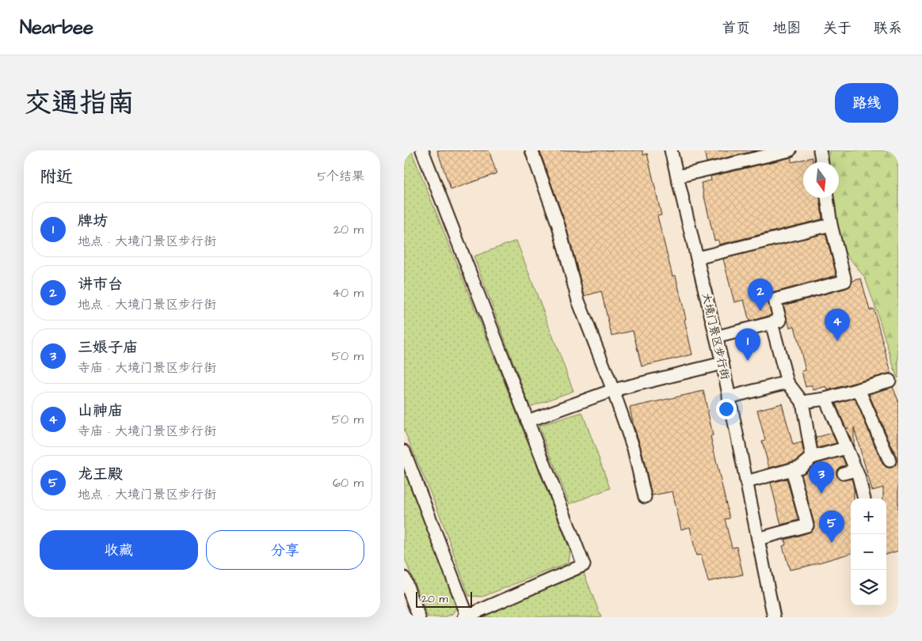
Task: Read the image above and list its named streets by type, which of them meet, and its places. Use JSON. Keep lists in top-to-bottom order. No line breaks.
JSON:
{"streets":{"street":["大境门景区步行街"]},"scale_bar":"20 m","north":"bottom","page":{"header":"Nearbee","nav":["首页","地图","关于","联系"],"title":"交通指南","buttons":["路线",["收藏","分享"]],"heading":["附近","5个结果"],"list":[{"mark":"1","name":"牌坊","note":"地点 · 大境门景区步行街","value":"20 m"},{"mark":"2","name":"讲市台","note":"地点 · 大境门景区步行街","value":"40 m"},{"mark":"3","name":"三娘子庙","note":"寺庙 · 大境门景区步行街","value":"50 m"},{"mark":"4","name":"山神庙","note":"寺庙 · 大境门景区步行街","value":"50 m"},{"mark":"5","name":"龙王殿","note":"地点 · 大境门景区步行街","value":"60 m"}],"pins":["2","4","1","3","5"],"map_buttons":["+","−"],"scale":"20 m"}}
